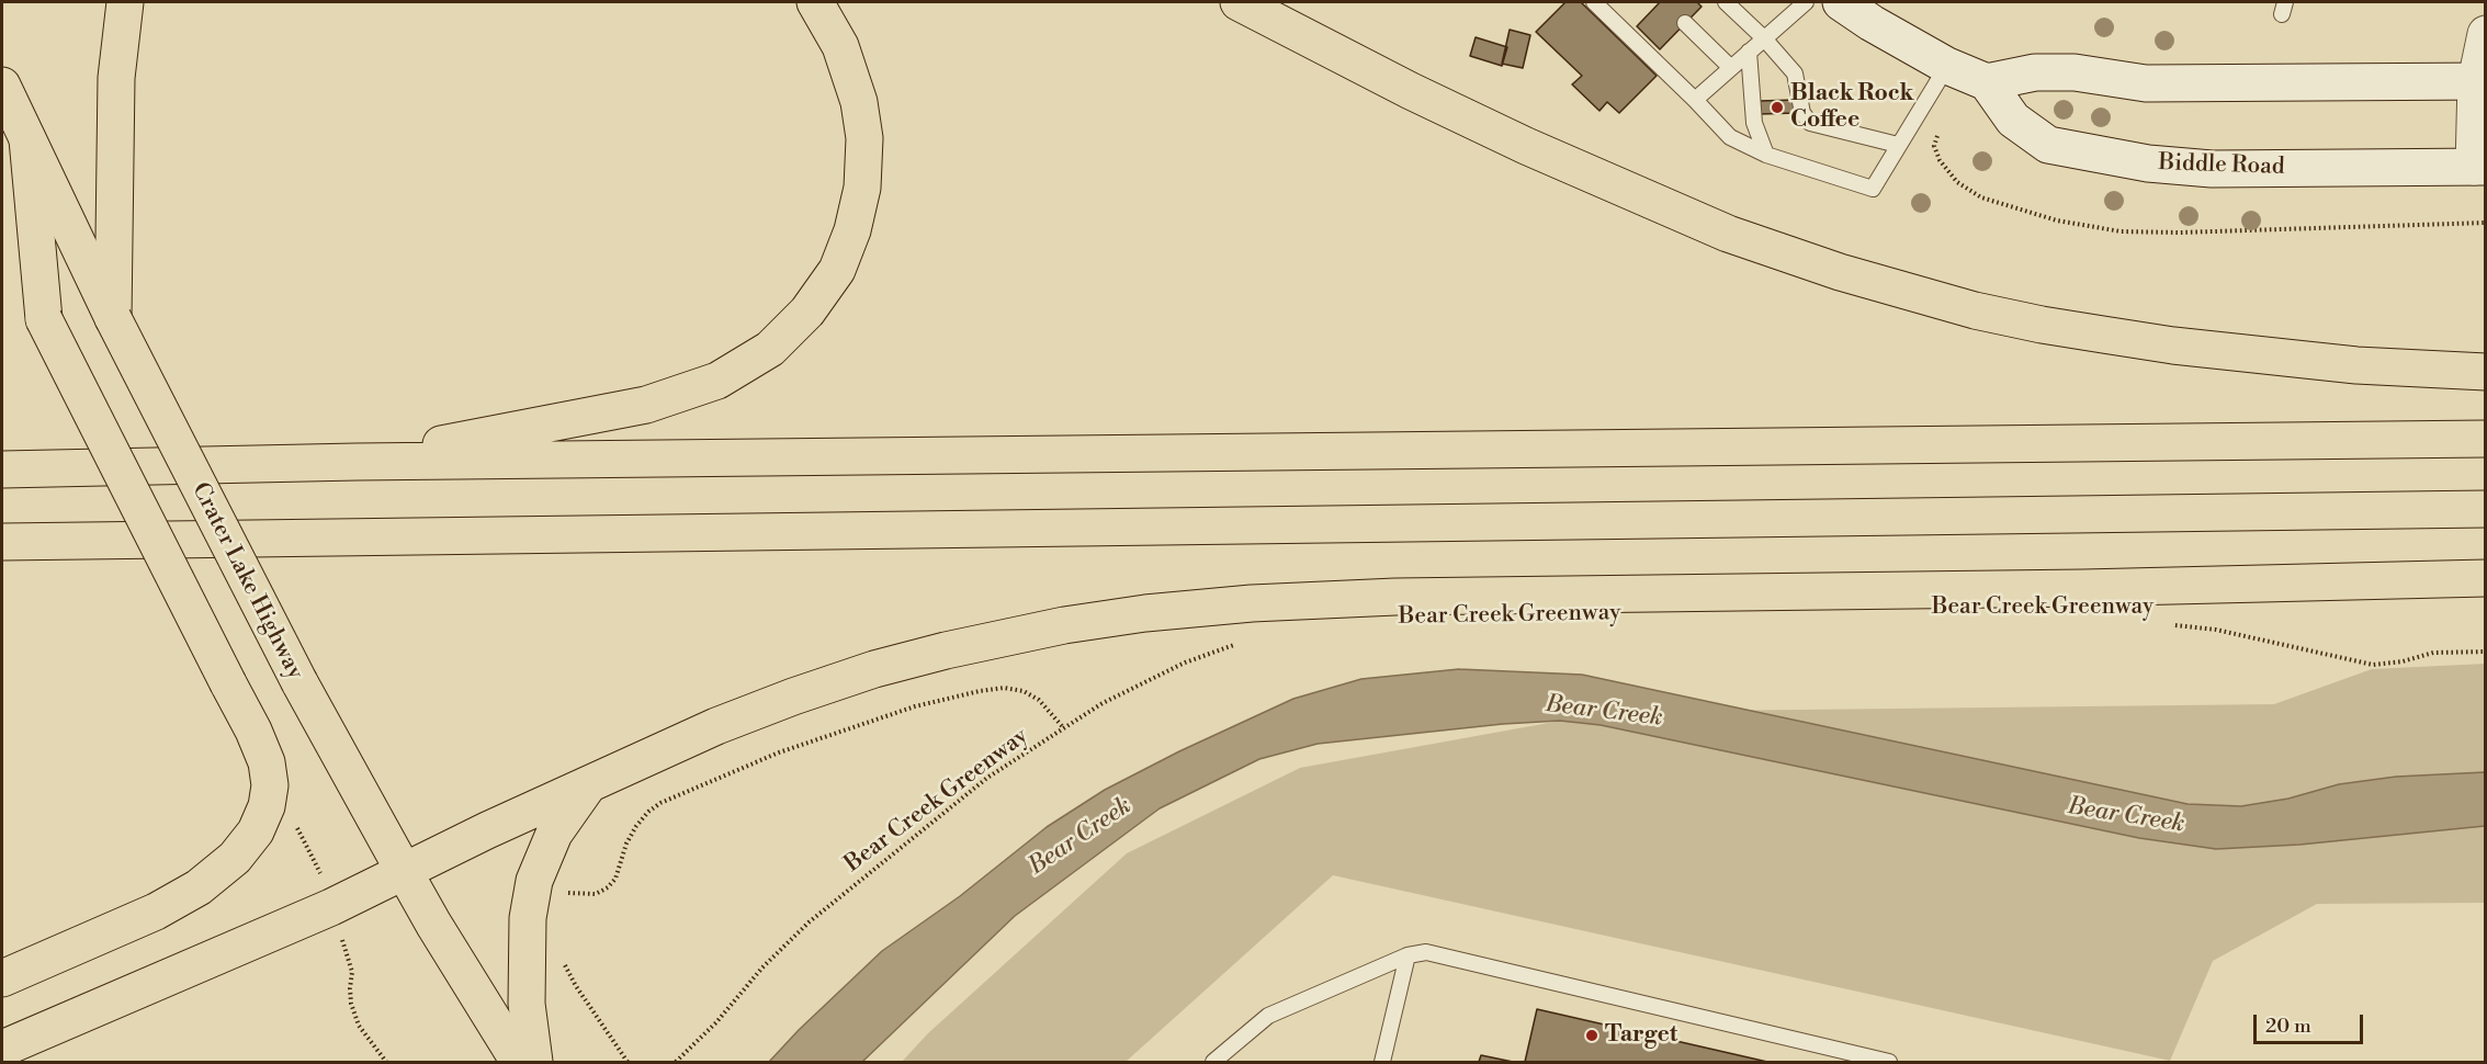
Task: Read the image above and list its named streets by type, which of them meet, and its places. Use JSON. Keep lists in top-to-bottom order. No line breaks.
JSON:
{"streets":{"main road":["Biddle Road","Crater Lake Highway"],"path":["Bear Creek Greenway"]},"water":["Bear Creek"],"places":["Black Rock Coffee","Target"],"scale_bar":"20 m"}
